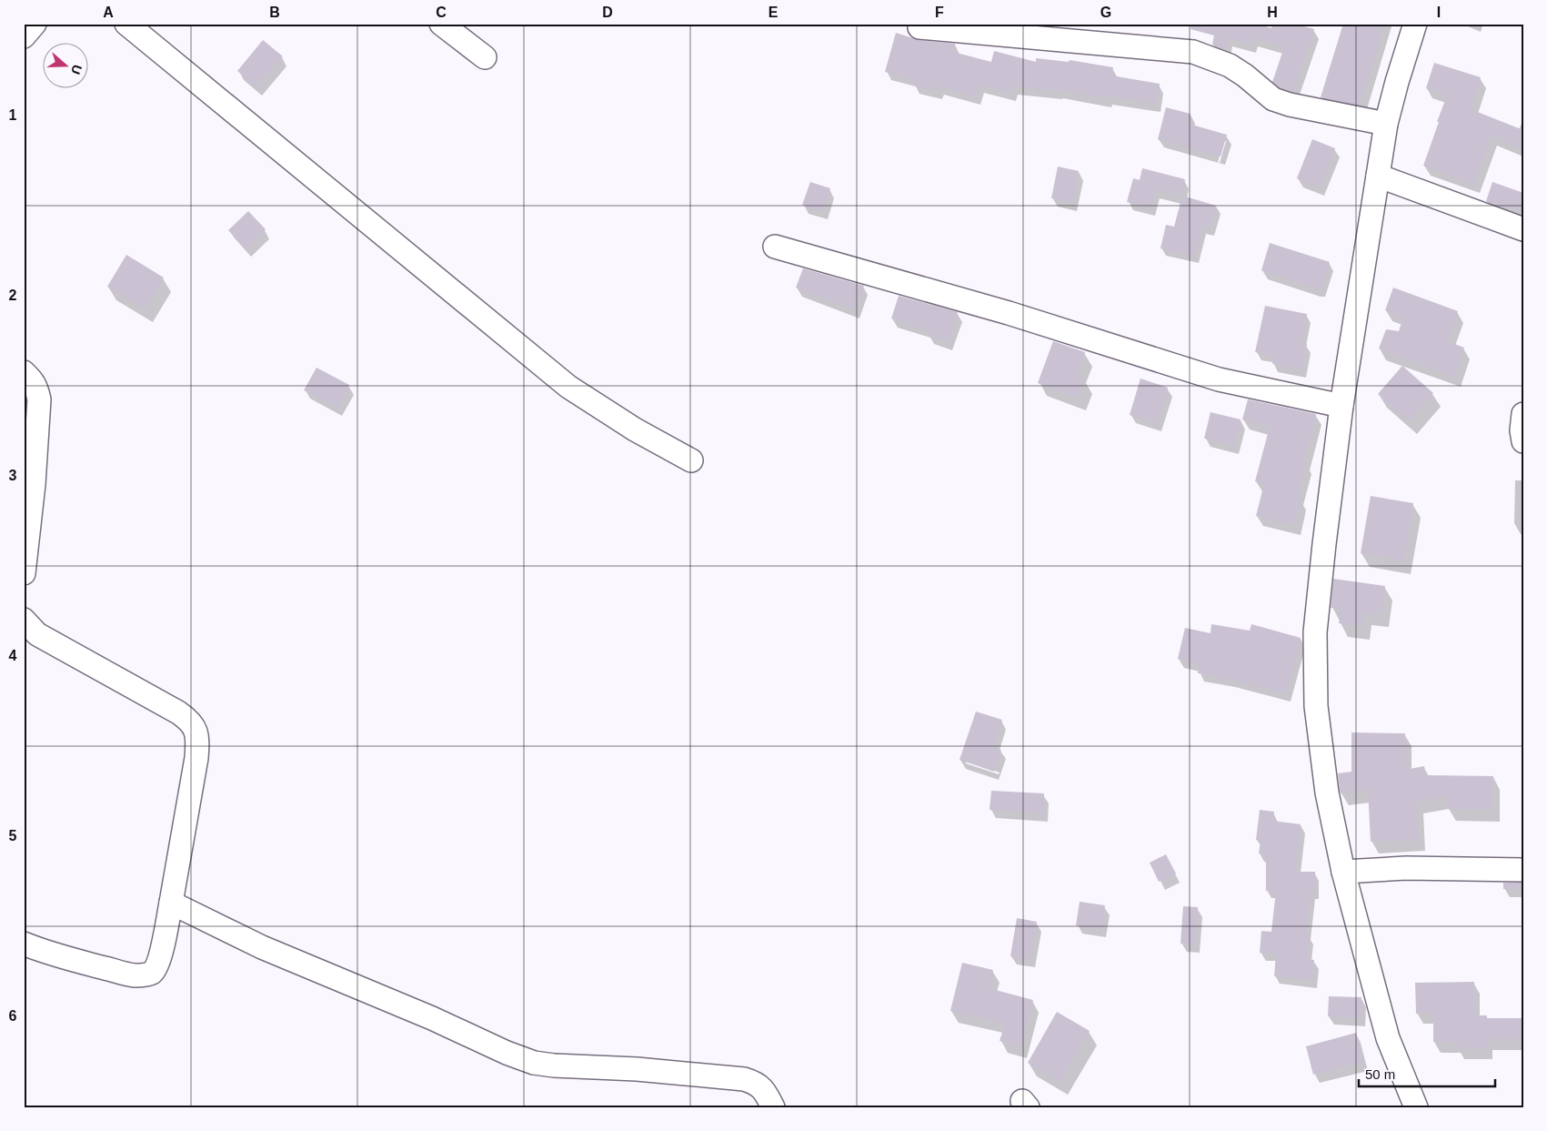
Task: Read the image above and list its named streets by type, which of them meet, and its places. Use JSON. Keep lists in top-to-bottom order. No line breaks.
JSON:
{"scale_bar":"50 m","north":"right","grid":{"columns":["A","B","C","D","E","F","G","H","I"],"rows":["1","2","3","4","5","6"]}}
